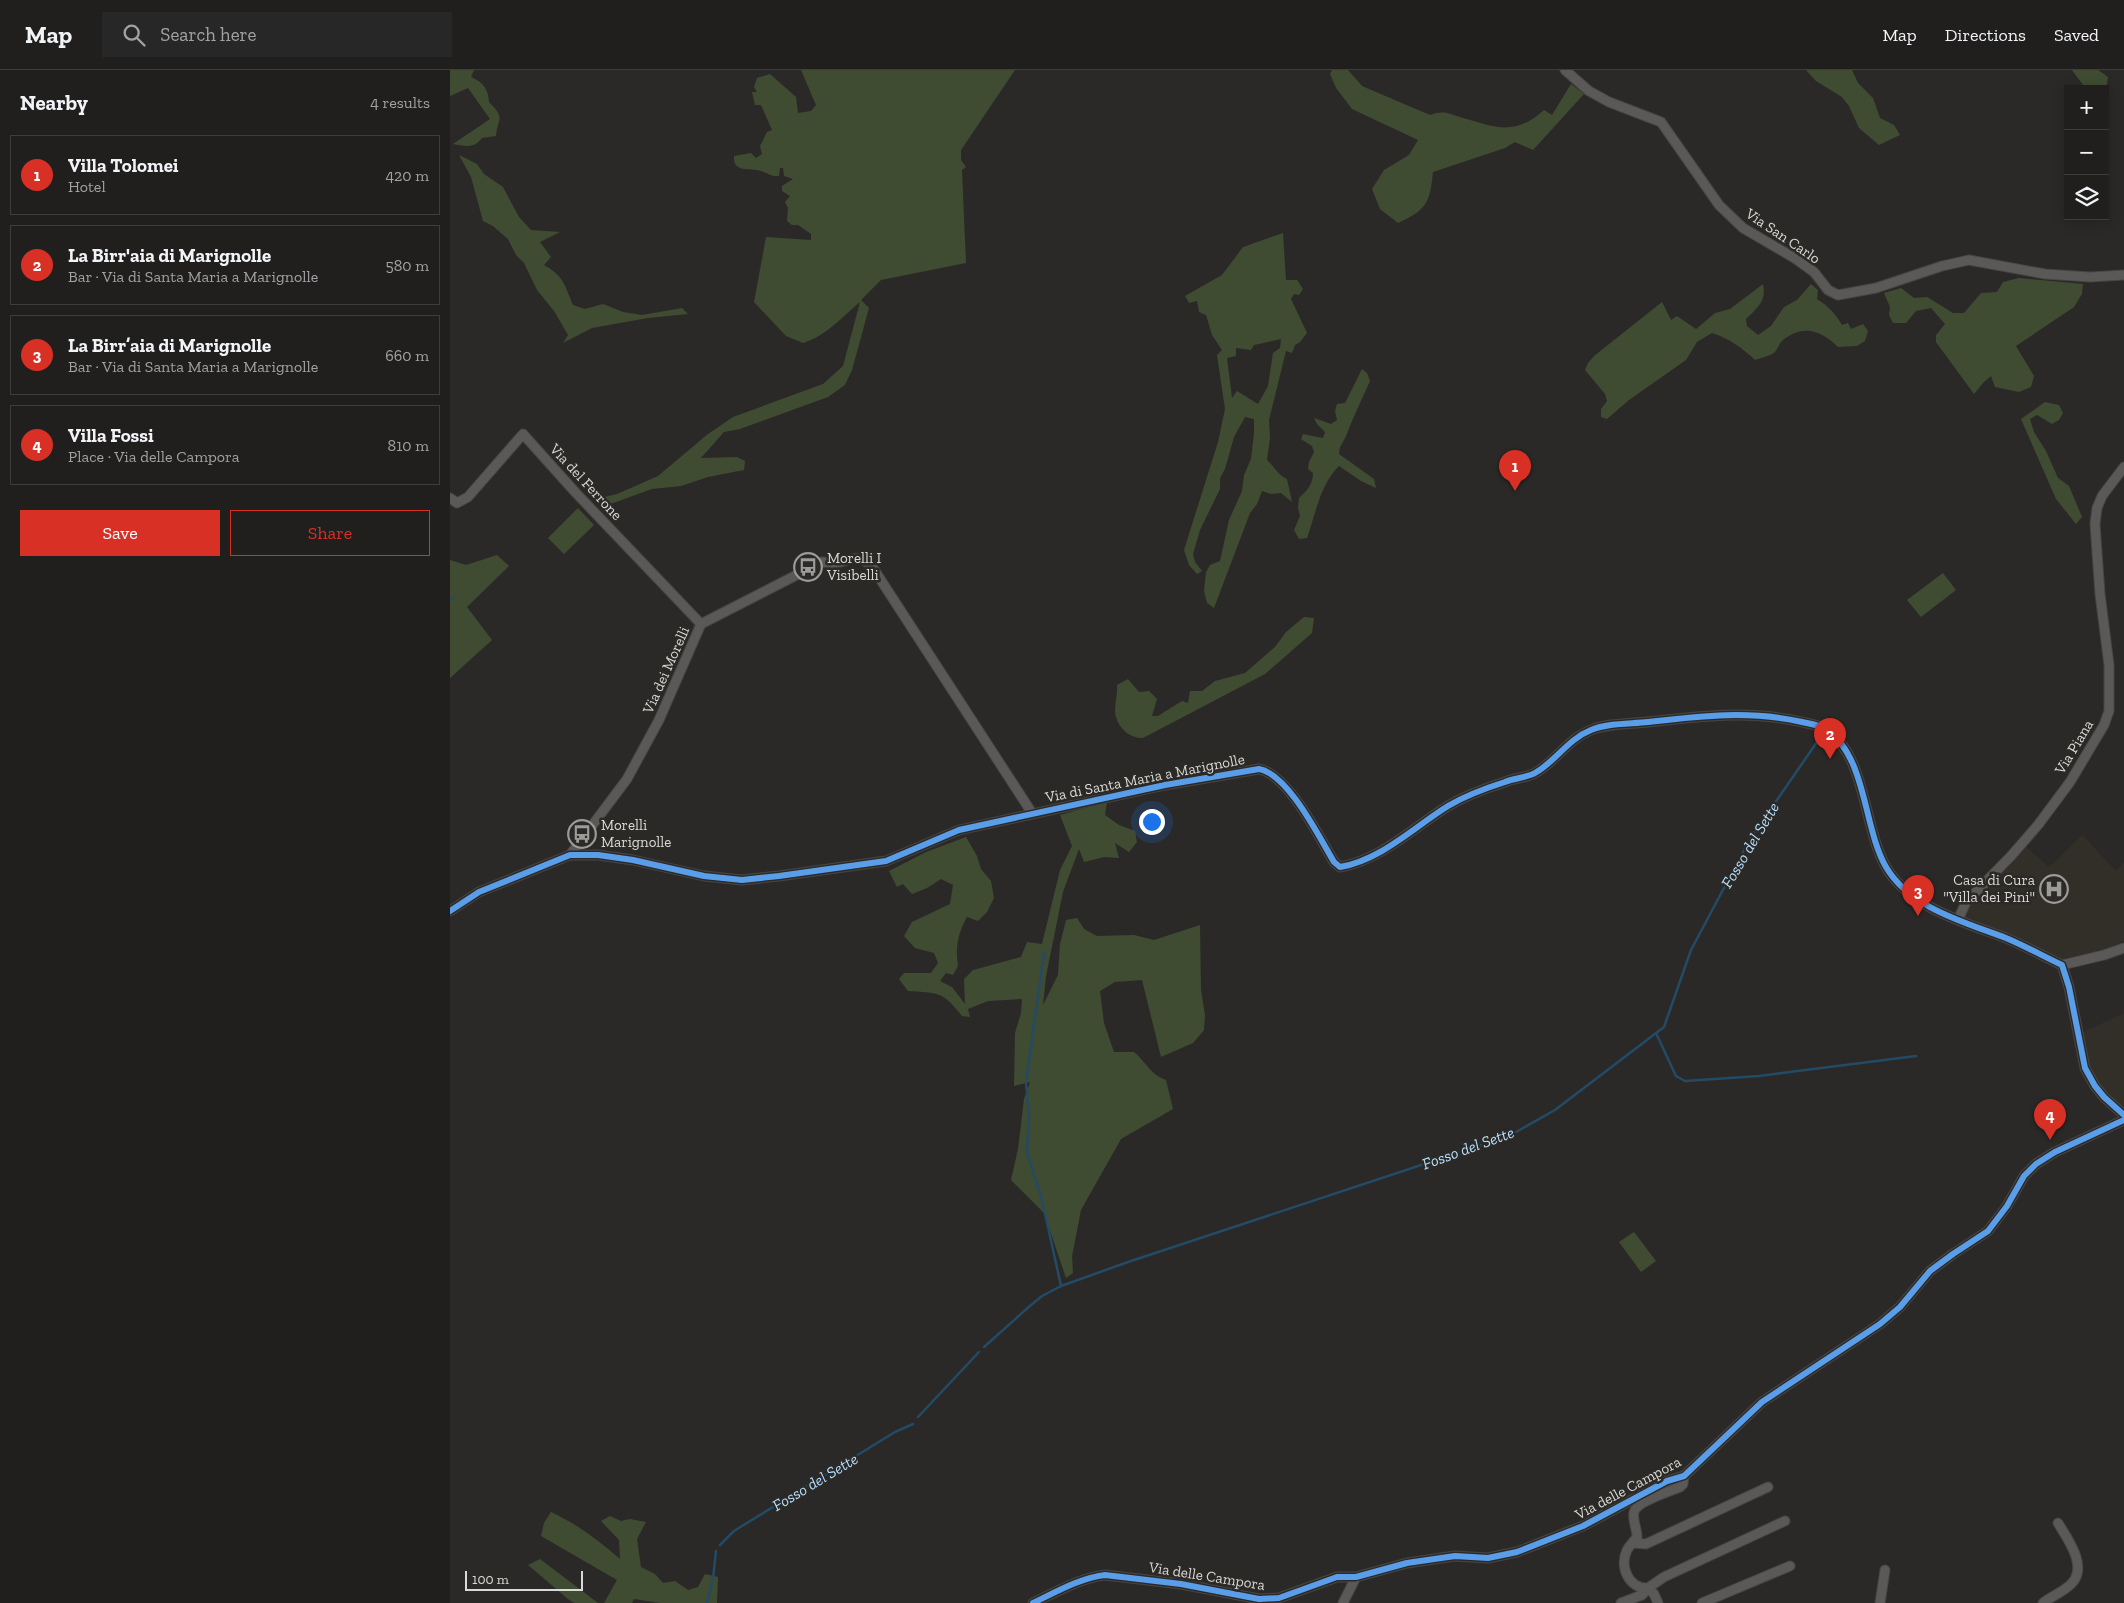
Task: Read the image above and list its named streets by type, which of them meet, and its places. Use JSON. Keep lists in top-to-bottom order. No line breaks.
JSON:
{"streets":{"street":["Via San Carlo","Via del Ferrone","Via dei Morelli","Via Piana","Via di Santa Maria a Marignolle","Via delle Campora"]},"crossings":[["Via del Ferrone","Via dei Morelli"],["Via dei Morelli","Via di Santa Maria a Marignolle"],["Via Piana","Via di Santa Maria a Marignolle"]],"water":["Fosso del Sette"],"places":{"bus stop":["Morelli I Visibelli","Morelli Marignolle"],"hospital":["Casa di Cura \"Villa dei Pini\""]},"scale_bar":"100 m","page":{"header":"Map","search":"Search here","nav":["Map","Directions","Saved"],"heading":["Nearby","4 results"],"map_buttons":["+","−"],"list":[{"mark":"1","name":"Villa Tolomei","note":"Hotel","value":"420 m"},{"mark":"2","name":"La Birr'aia di Marignolle","note":"Bar · Via di Santa Maria a Marignolle","value":"580 m"},{"mark":"3","name":"La Birr’aia di Marignolle","note":"Bar · Via di Santa Maria a Marignolle","value":"660 m"},{"mark":"4","name":"Villa Fossi","note":"Place · Via delle Campora","value":"810 m"}],"pins":["1","2","3","4"],"buttons":["Save","Share"],"scale":"100 m"}}
